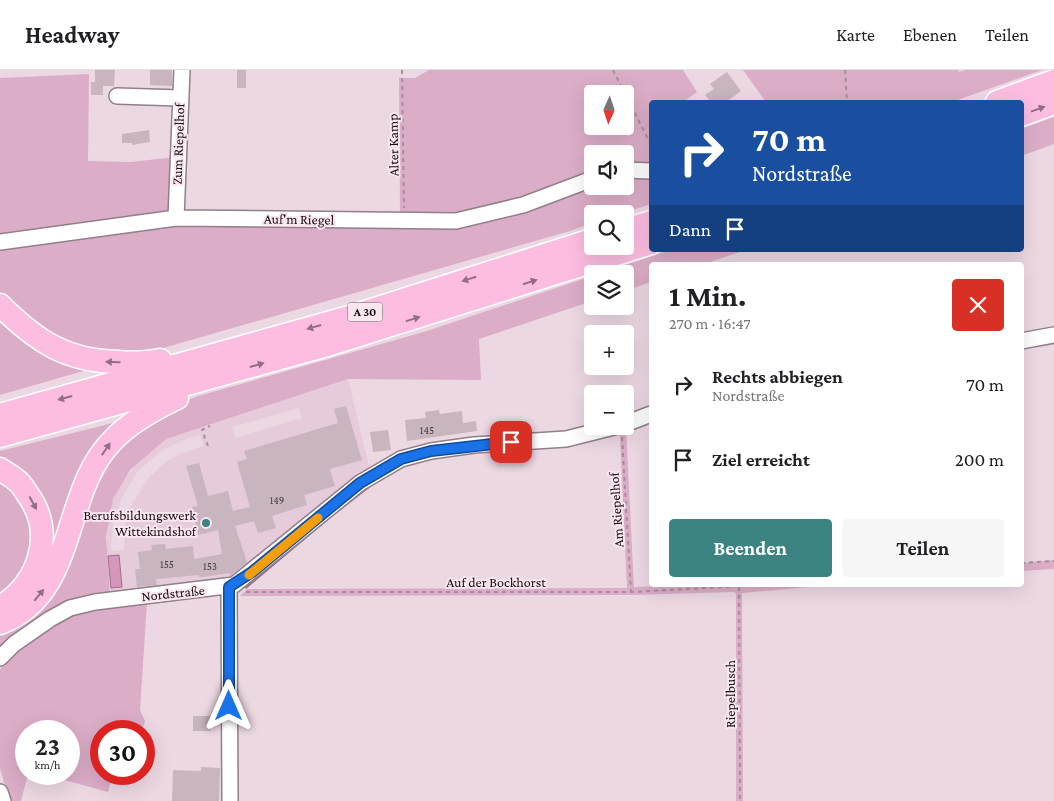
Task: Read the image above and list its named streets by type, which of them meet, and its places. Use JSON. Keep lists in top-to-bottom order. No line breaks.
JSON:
{"streets":{"highway":["A 30"],"street":["Zum Riepelhof","Auf'm Riegel","Nordstraße"],"path":["Alter Kamp","Am Riepelhof","Auf der Bockhorst","Riepelbusch"]},"crossings":[["Zum Riepelhof","Auf'm Riegel"],["Alter Kamp","Auf'm Riegel"],["Am Riepelhof","Auf der Bockhorst"],["Auf der Bockhorst","Nordstraße"],["Auf der Bockhorst","Riepelbusch"]],"places":["Berufsbildungswerk Wittekindshof"],"house_numbers":["145","149","155","153"],"north":"bottom","page":{"header":"Headway","nav":["Karte","Ebenen","Teilen"],"map_buttons":["+","−"],"turn":["70 m","Nordstraße"],"then":"Dann","heading":["1 Min.","270 m · 16:47"],"list":[{"name":"Rechts abbiegen","note":"Nordstraße","value":"70 m"},{"name":"Ziel erreicht","value":"200 m"}],"buttons":["Beenden","Teilen"],"speed":"23 km/h","limit":"30"}}
